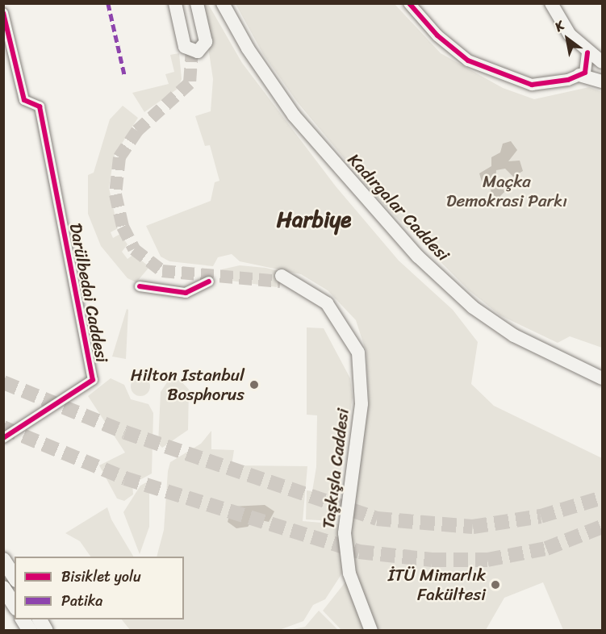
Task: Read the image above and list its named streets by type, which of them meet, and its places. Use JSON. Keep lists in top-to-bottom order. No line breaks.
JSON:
{"streets":{"main road":["Kadırgalar Caddesi","Taşkışla Caddesi"],"street":["Darülbedai Caddesi"]},"districts":["Harbiye"],"parks":["Maçka Demokrasi Parkı"],"places":["Hilton Istanbul Bosphorus","İTÜ Mimarlık Fakültesi"],"legend":["Bisiklet yolu","Patika"],"north":"top left"}
